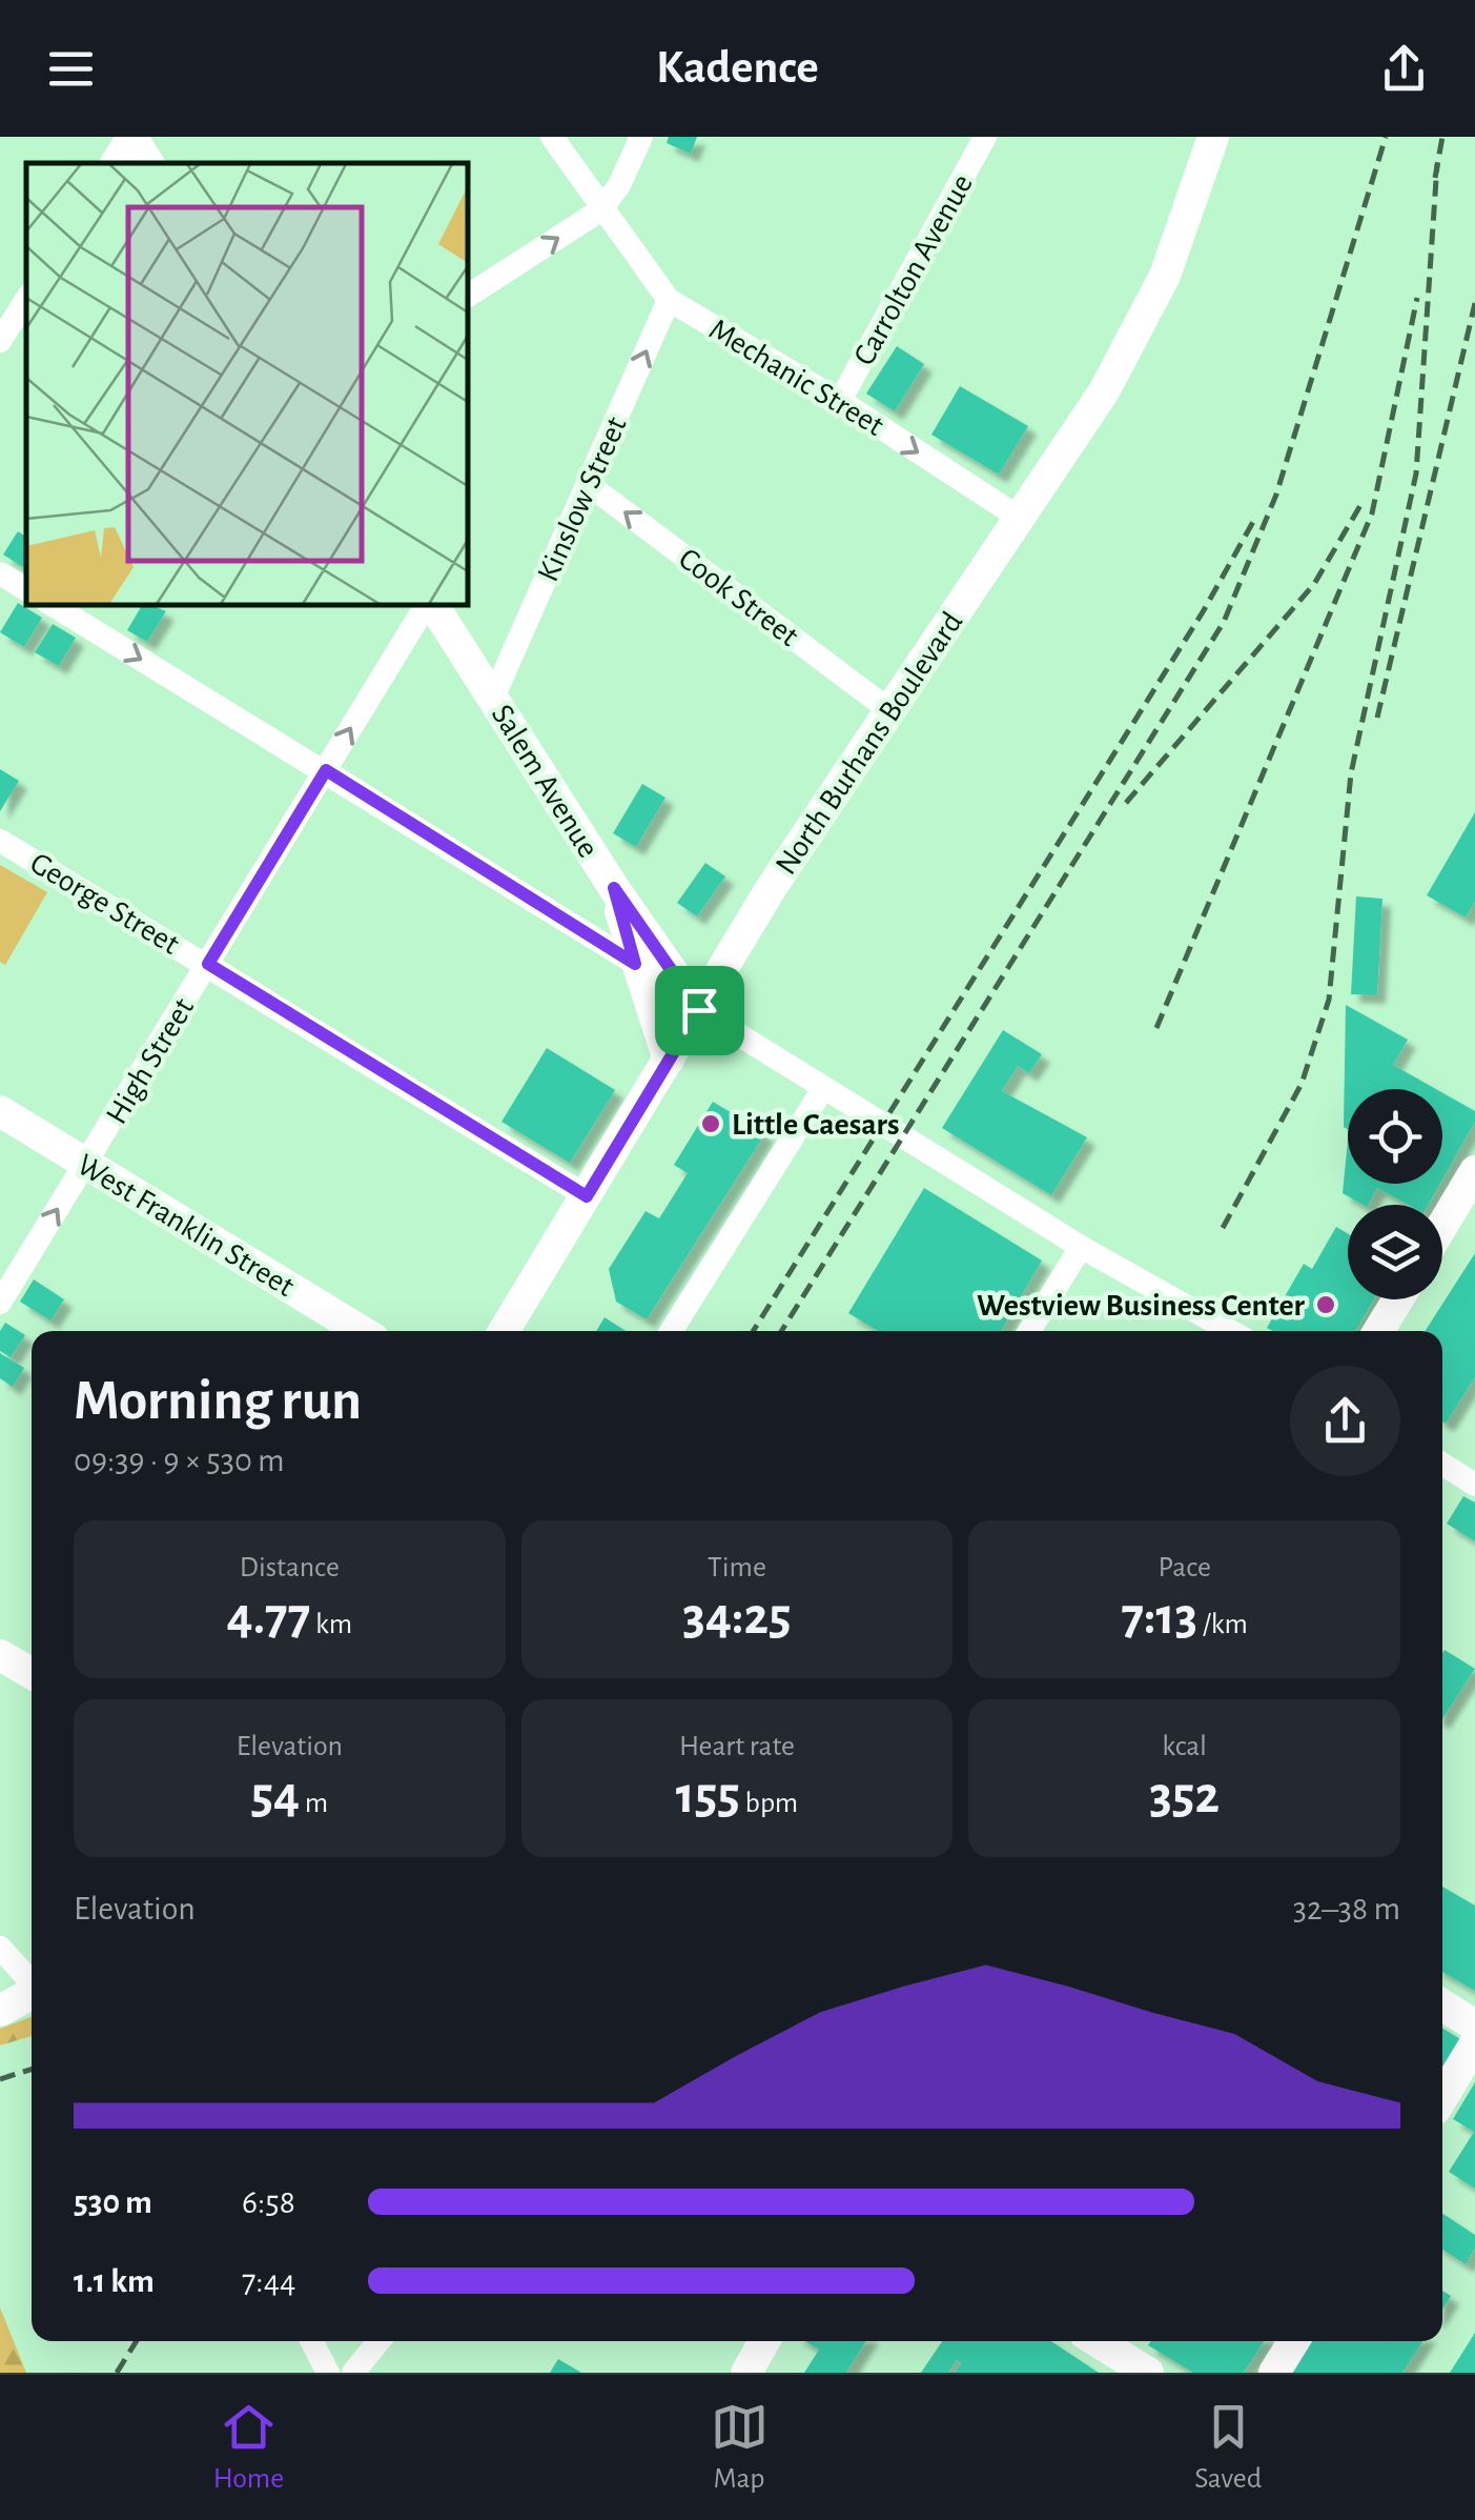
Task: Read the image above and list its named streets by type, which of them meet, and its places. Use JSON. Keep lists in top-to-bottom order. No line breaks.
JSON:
{"streets":{"main road":["North Burhans Boulevard","Salem Avenue","West Franklin Street"],"street":["Carrolton Avenue","Mechanic Street","Kinslow Street","Cook Street","George Street","High Street"]},"crossings":[["Carrolton Avenue","Mechanic Street"],["Mechanic Street","Kinslow Street"],["Mechanic Street","North Burhans Boulevard"],["Kinslow Street","Cook Street"],["Kinslow Street","Salem Avenue"],["Cook Street","North Burhans Boulevard"],["North Burhans Boulevard","Salem Avenue"],["North Burhans Boulevard","George Street"],["George Street","High Street"],["High Street","West Franklin Street"]],"one_way":["Kinslow Street","Cook Street","High Street"],"places":["Little Caesars","Westview Business Center"],"page":{"header":"Kadence","heading":["Morning run","09:39 · 9 × 530 m"],"stats":[["Distance","4.77 km"],["Time","34:25"],["Pace","7:13 /km"],["Elevation","54 m"],["Heart rate","155 bpm"],["kcal","352"]],"chart":["Elevation","32–38 m"],"list":[{"name":"530 m","note":"6:58"},{"name":"1.1 km","note":"7:44"}],"tabs":["Home","Map","Saved"]}}
